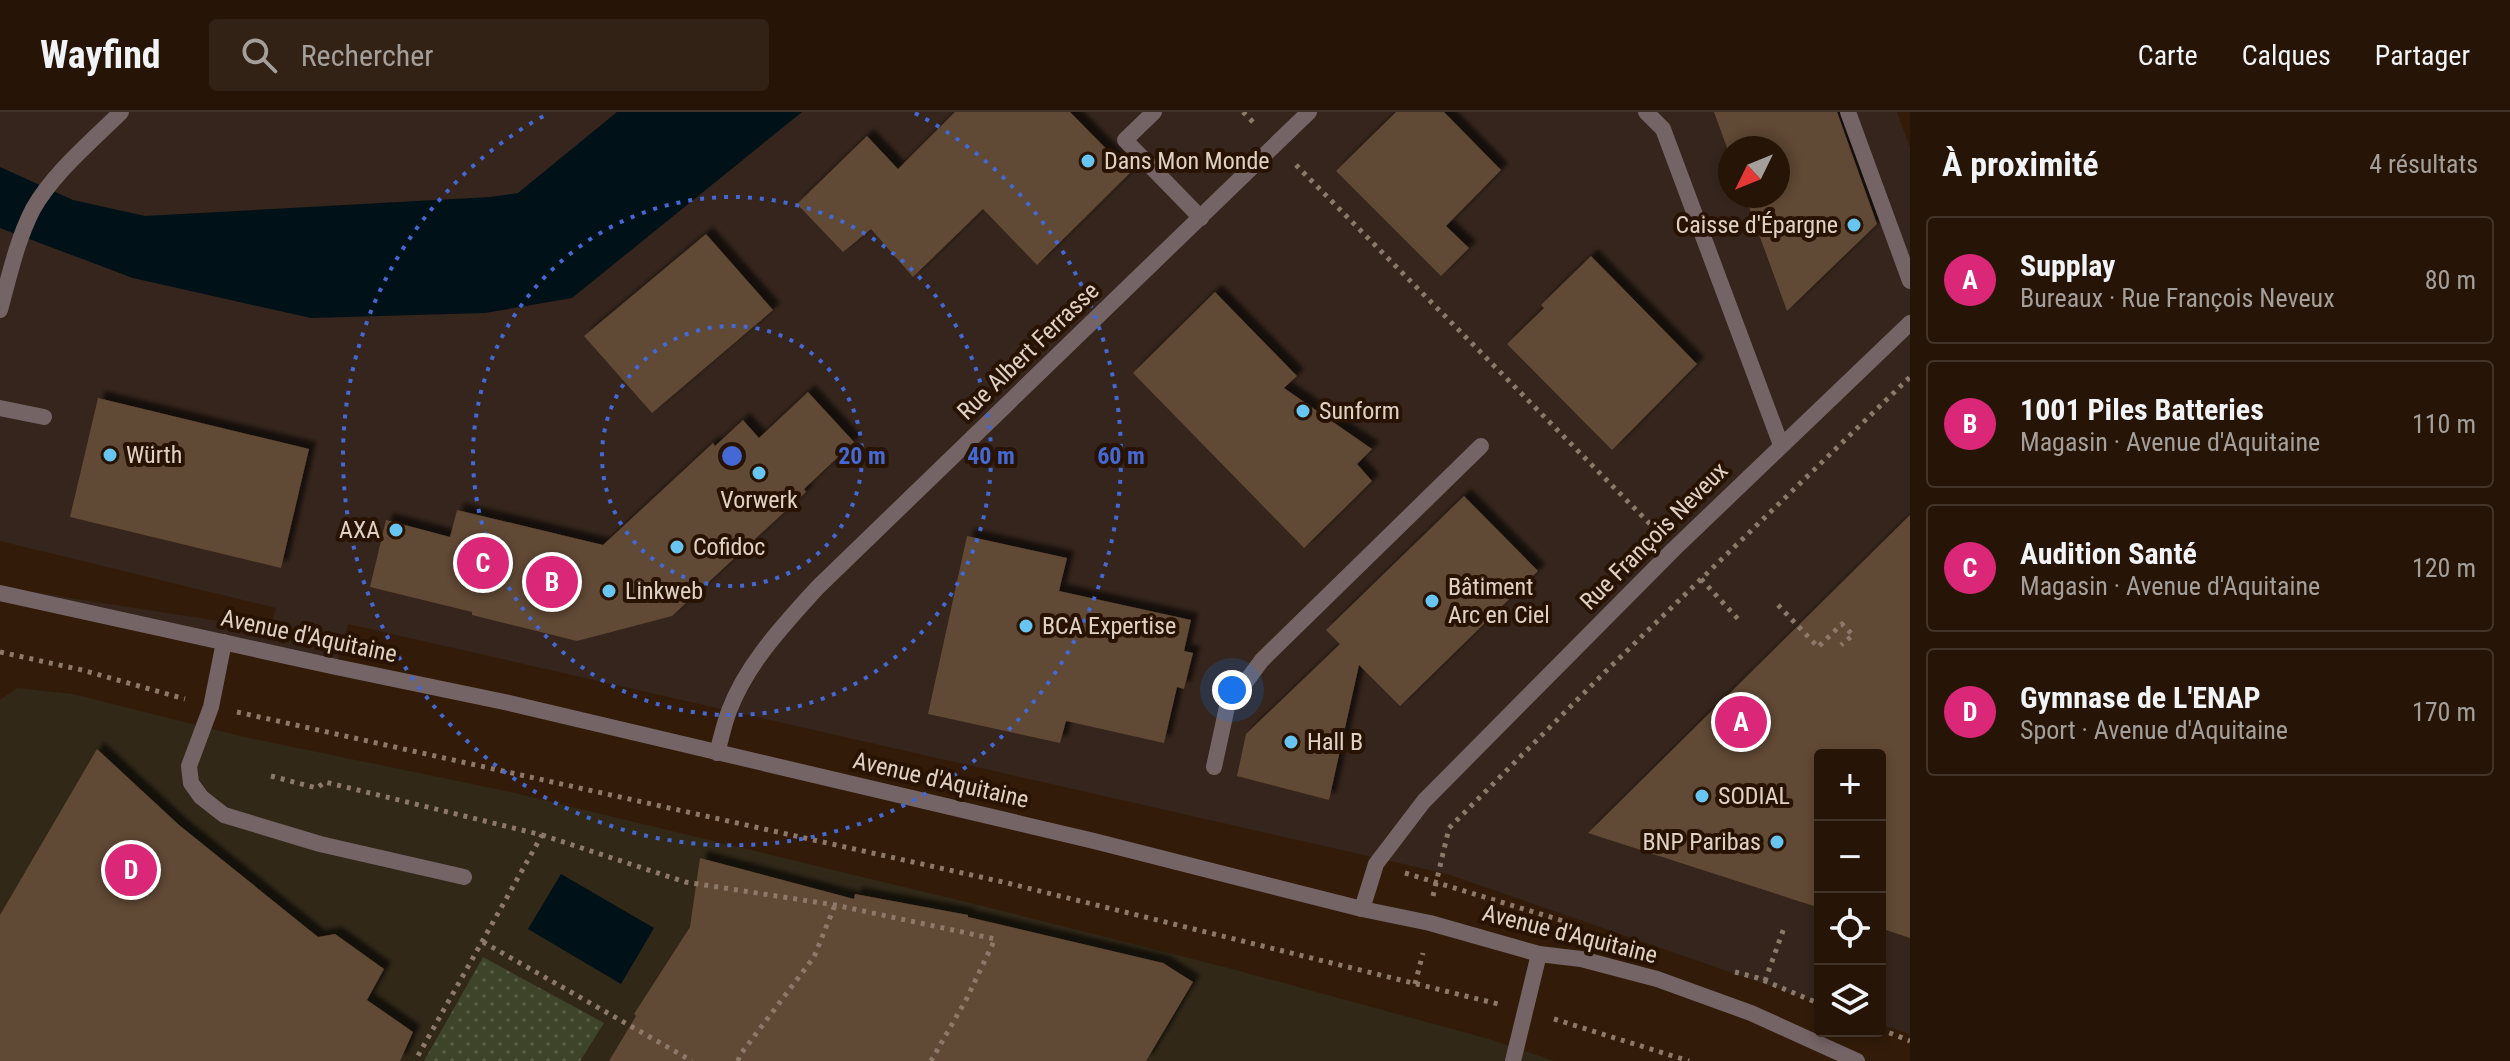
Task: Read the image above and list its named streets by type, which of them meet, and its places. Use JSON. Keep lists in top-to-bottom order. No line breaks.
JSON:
{"streets":{"street":["Rue Albert Ferrasse","Rue François Neveux","Avenue d'Aquitaine"]},"crossings":[["Rue Albert Ferrasse","Avenue d'Aquitaine"],["Rue François Neveux","Avenue d'Aquitaine"]],"places":["Dans Mon Monde","Caisse d'Épargne","Sunform","Würth","Vorwerk","AXA","Cofidoc","Linkweb","Bâtiment Arc en Ciel","BCA Expertise","Hall B","SODIAL","BNP Paribas"],"north":"bottom left","page":{"header":"Wayfind","search":"Rechercher","nav":["Carte","Calques","Partager"],"heading":["À proximité","4 résultats"],"list":[{"mark":"A","name":"Supplay","note":"Bureaux · Rue François Neveux","value":"80 m"},{"mark":"B","name":"1001 Piles Batteries","note":"Magasin · Avenue d'Aquitaine","value":"110 m"},{"mark":"C","name":"Audition Santé","note":"Magasin · Avenue d'Aquitaine","value":"120 m"},{"mark":"D","name":"Gymnase de L'ENAP","note":"Sport · Avenue d'Aquitaine","value":"170 m"}],"pins":["C","B","A","D"],"map_buttons":["+","−"]},"rings":["20 m","40 m","60 m"]}
